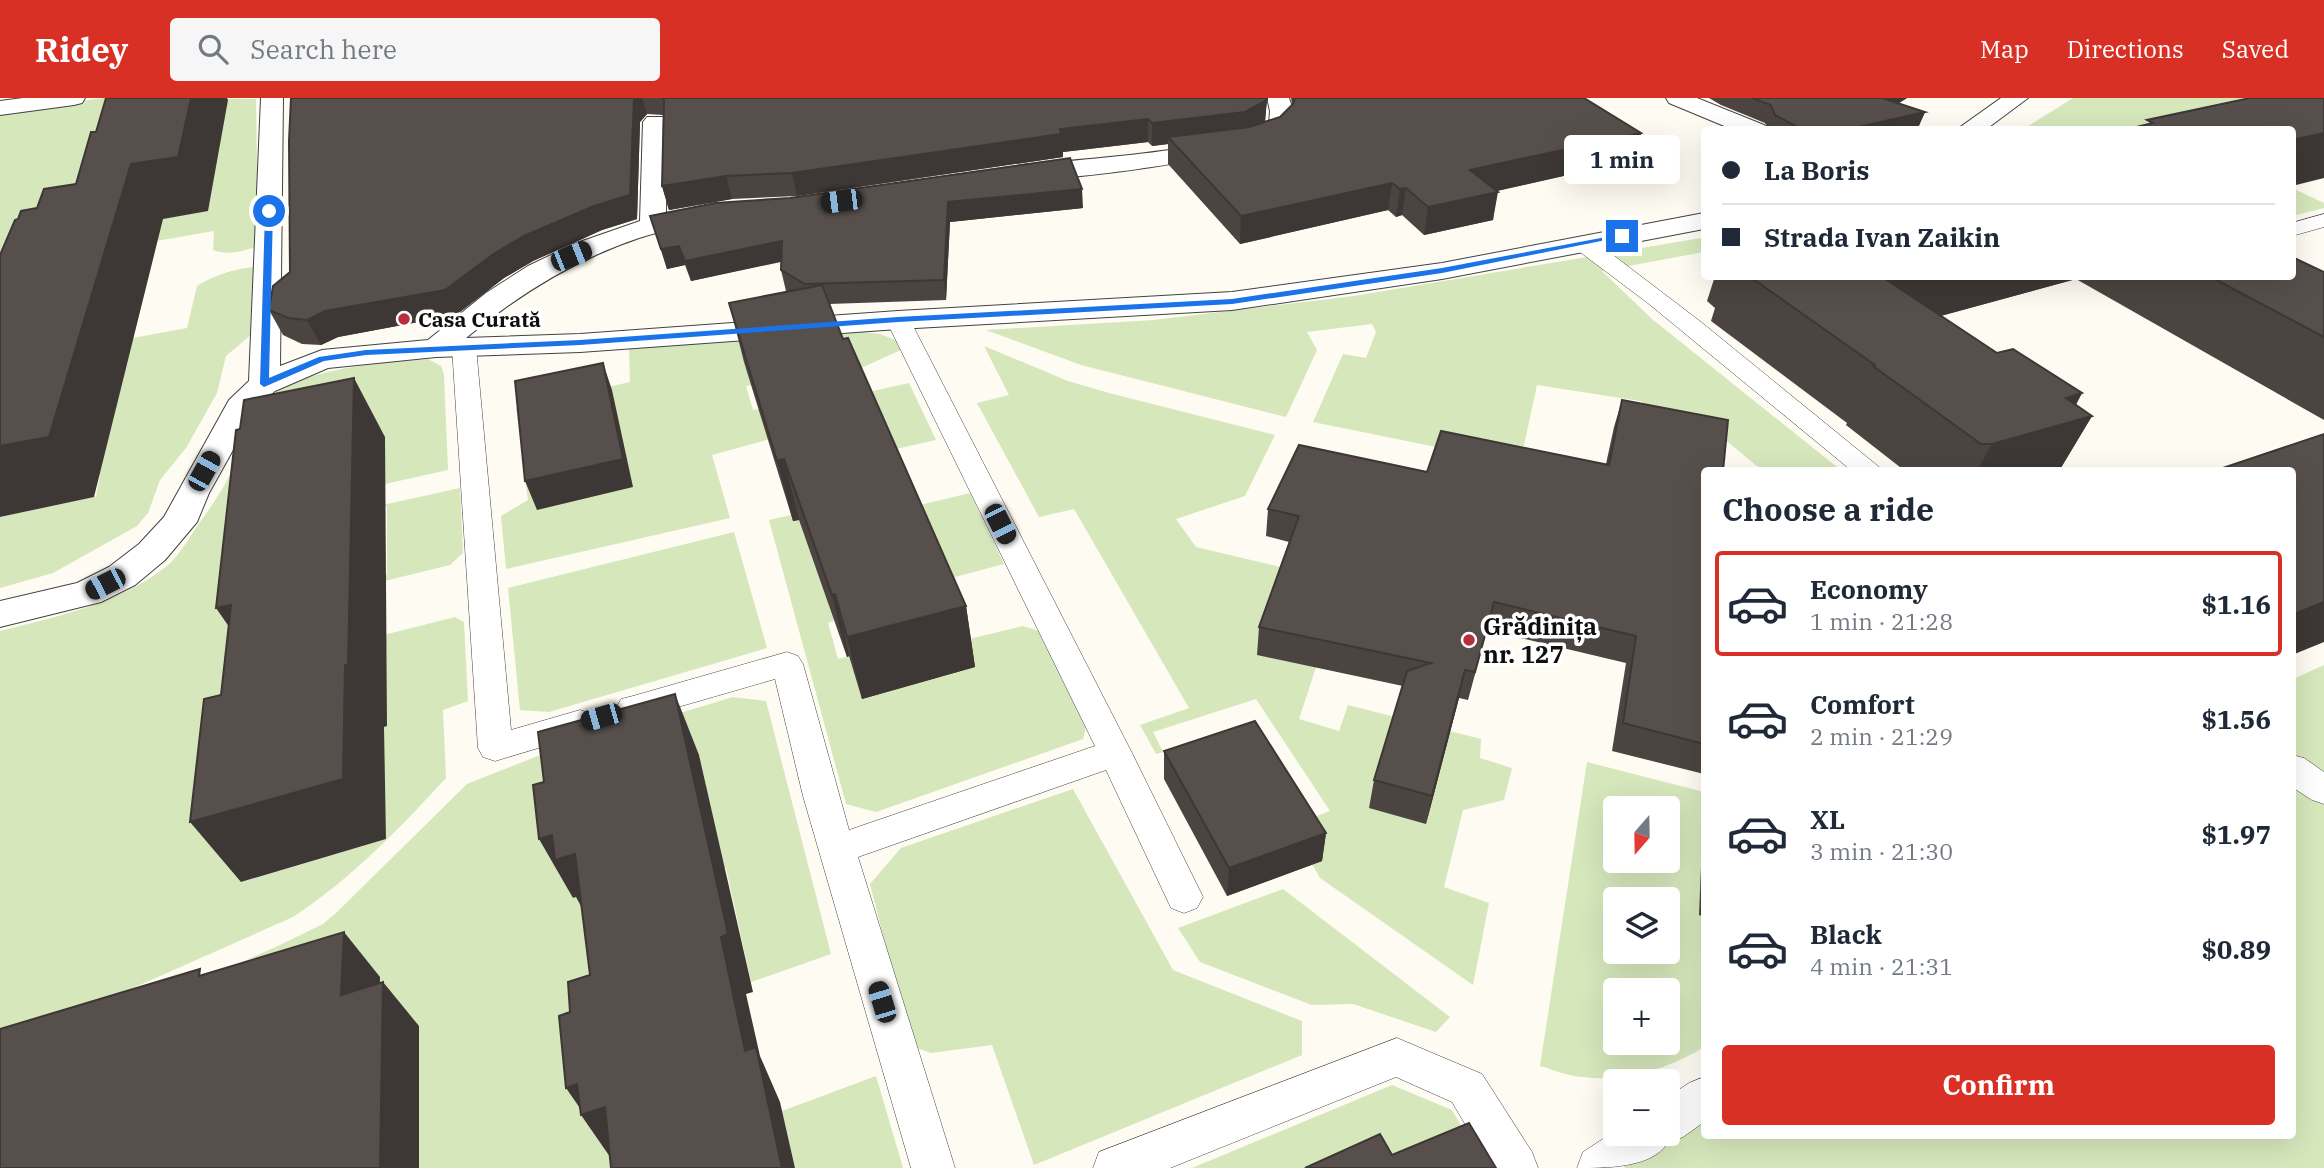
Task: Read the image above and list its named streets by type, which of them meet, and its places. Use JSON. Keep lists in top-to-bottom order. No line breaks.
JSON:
{"places":["Casa Curată","Grădinița nr. 127"],"north":"bottom","page":{"header":"Ridey","search":"Search here","nav":["Map","Directions","Saved"],"banner":["La Boris","Strada Ivan Zaikin"],"bubble":"1 min","heading":"Choose a ride","list":[{"name":"Economy","note":"1 min · 21:28","value":"$1.16"},{"name":"Comfort","note":"2 min · 21:29","value":"$1.56"},{"name":"XL","note":"3 min · 21:30","value":"$1.97"},{"name":"Black","note":"4 min · 21:31","value":"$0.89"}],"map_buttons":["+","−"],"buttons":"Confirm"}}
